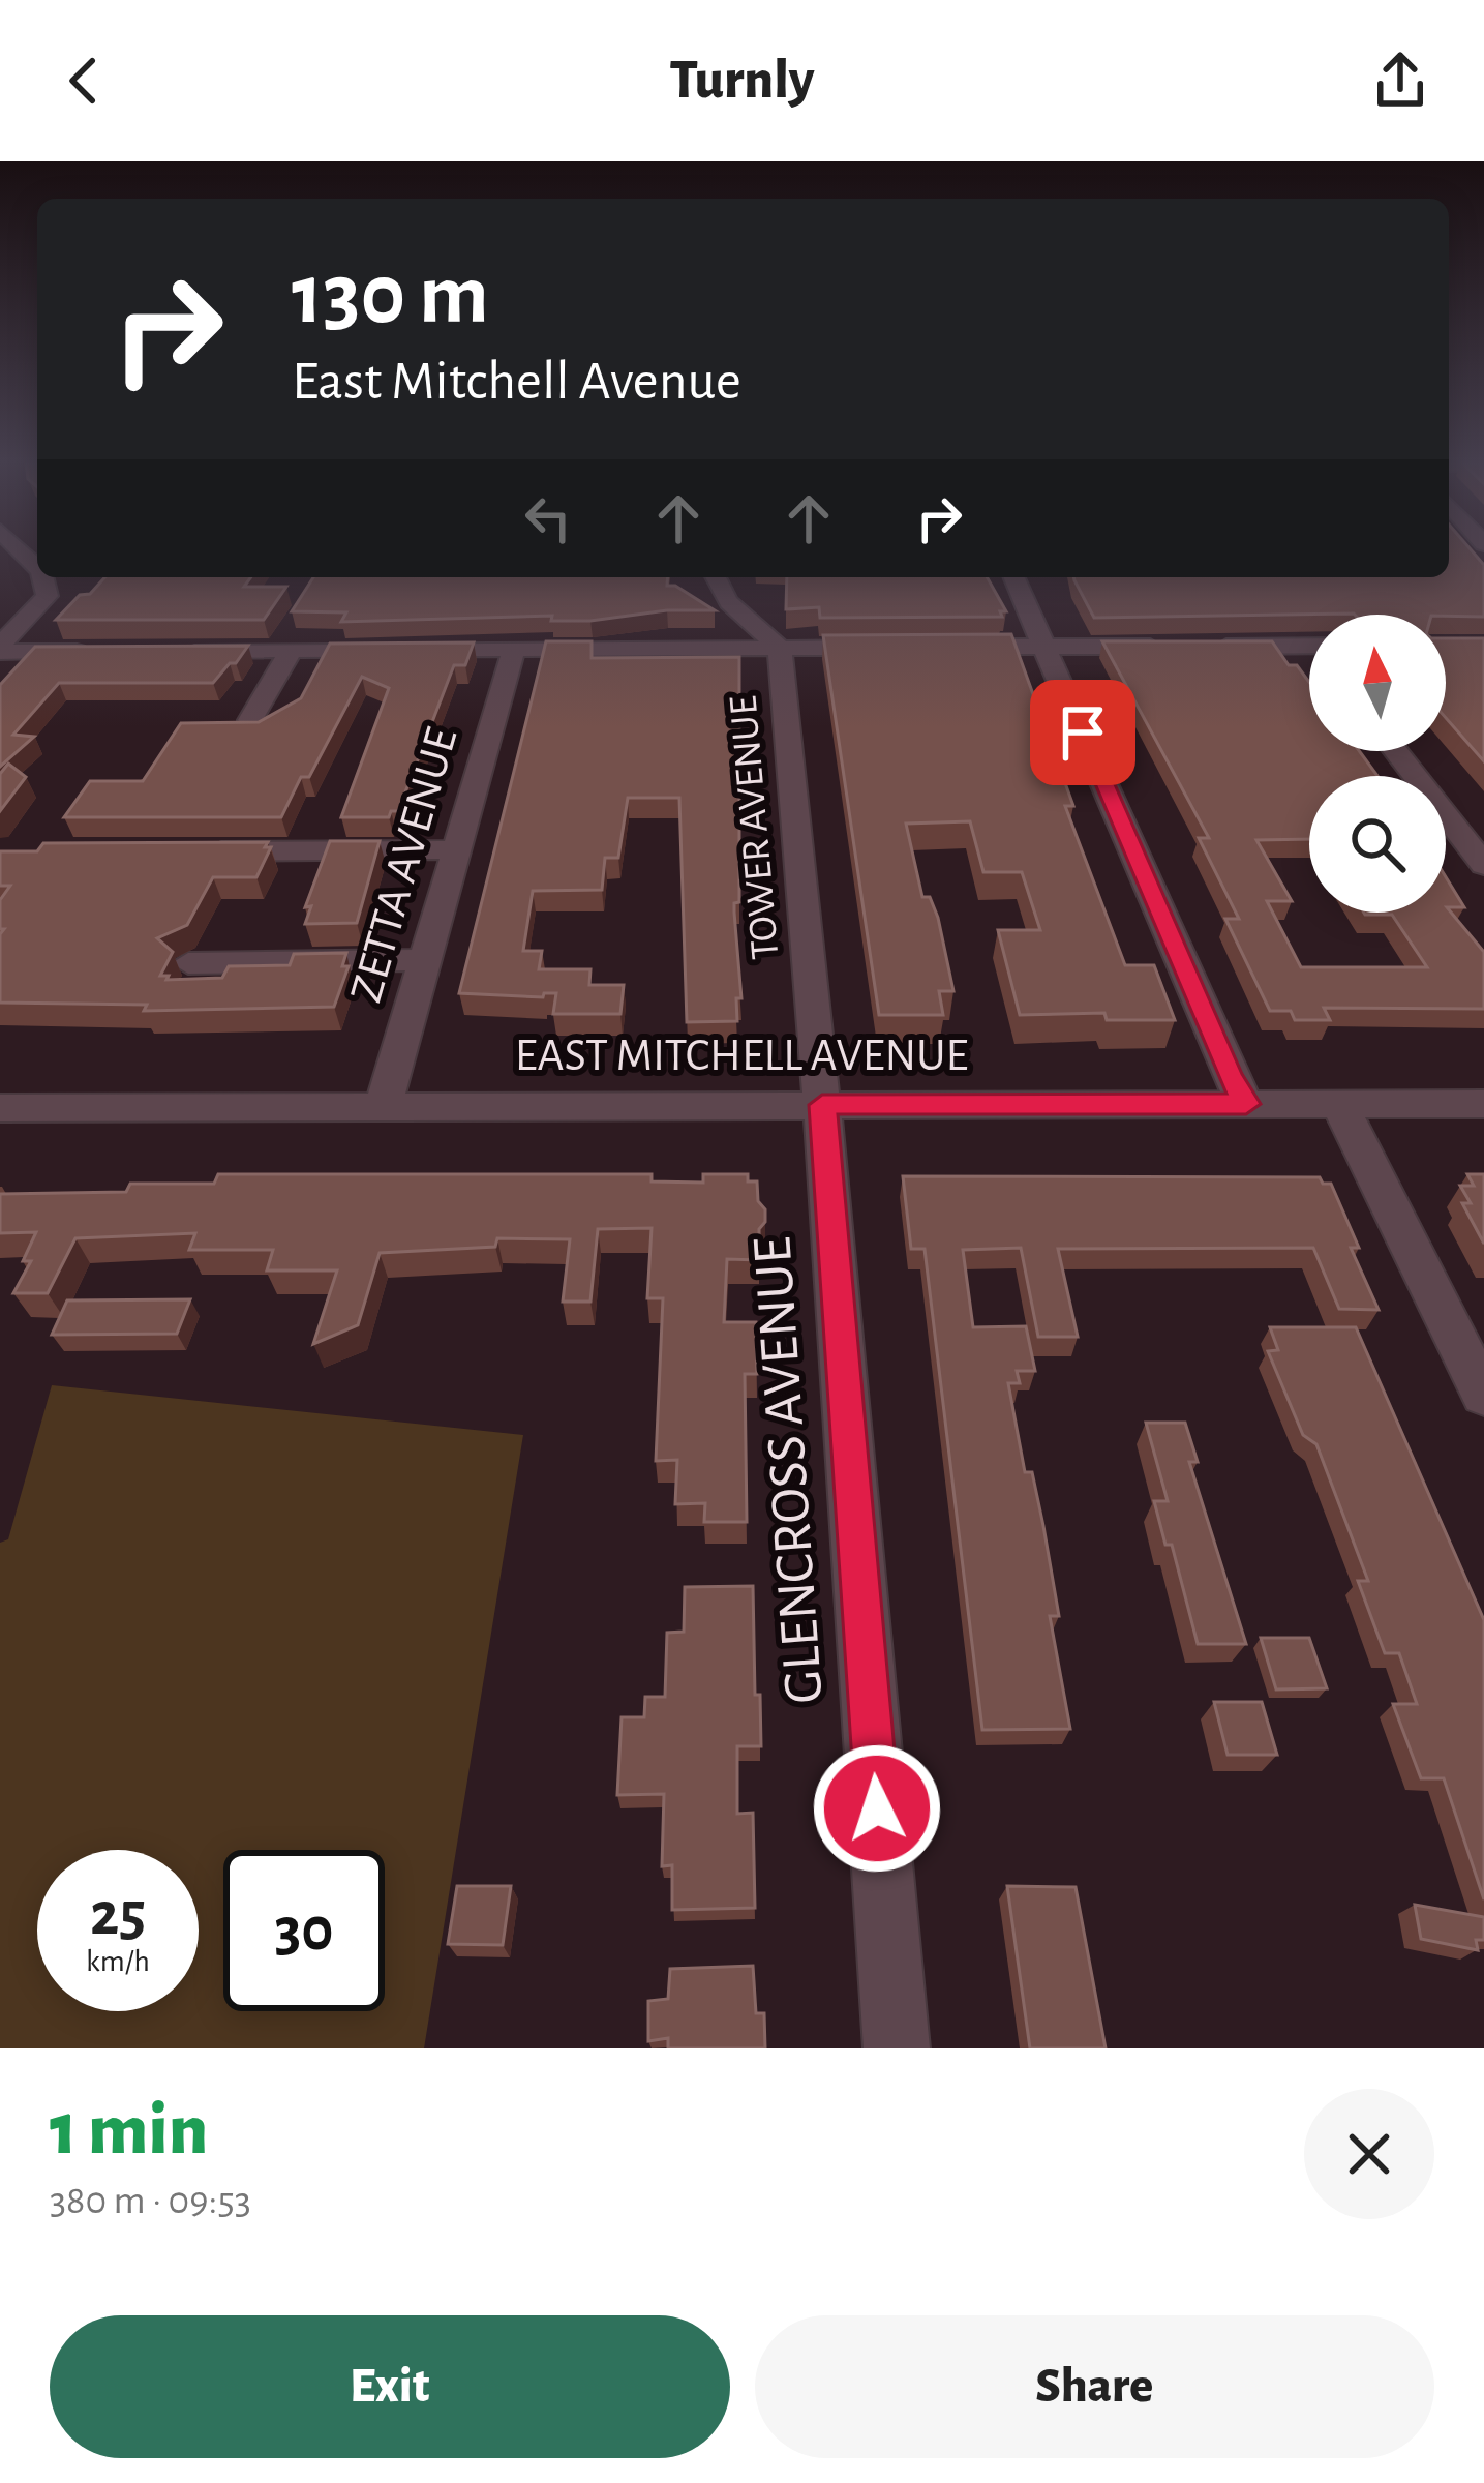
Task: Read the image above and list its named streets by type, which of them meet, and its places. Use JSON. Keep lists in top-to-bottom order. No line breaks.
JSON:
{"streets":{"street":["TOWER AVENUE","ZETTA AVENUE","EAST MITCHELL AVENUE","GLENCROSS AVENUE"]},"crossings":[["TOWER AVENUE","EAST MITCHELL AVENUE"],["TOWER AVENUE","GLENCROSS AVENUE"],["ZETTA AVENUE","EAST MITCHELL AVENUE"],["EAST MITCHELL AVENUE","GLENCROSS AVENUE"]],"north":"top","page":{"header":"Turnly","turn":["130 m","East Mitchell Avenue"],"speed":"25 km/h","limit":"30","heading":["1 min","380 m · 09:53"],"buttons":["Exit","Share"]}}
